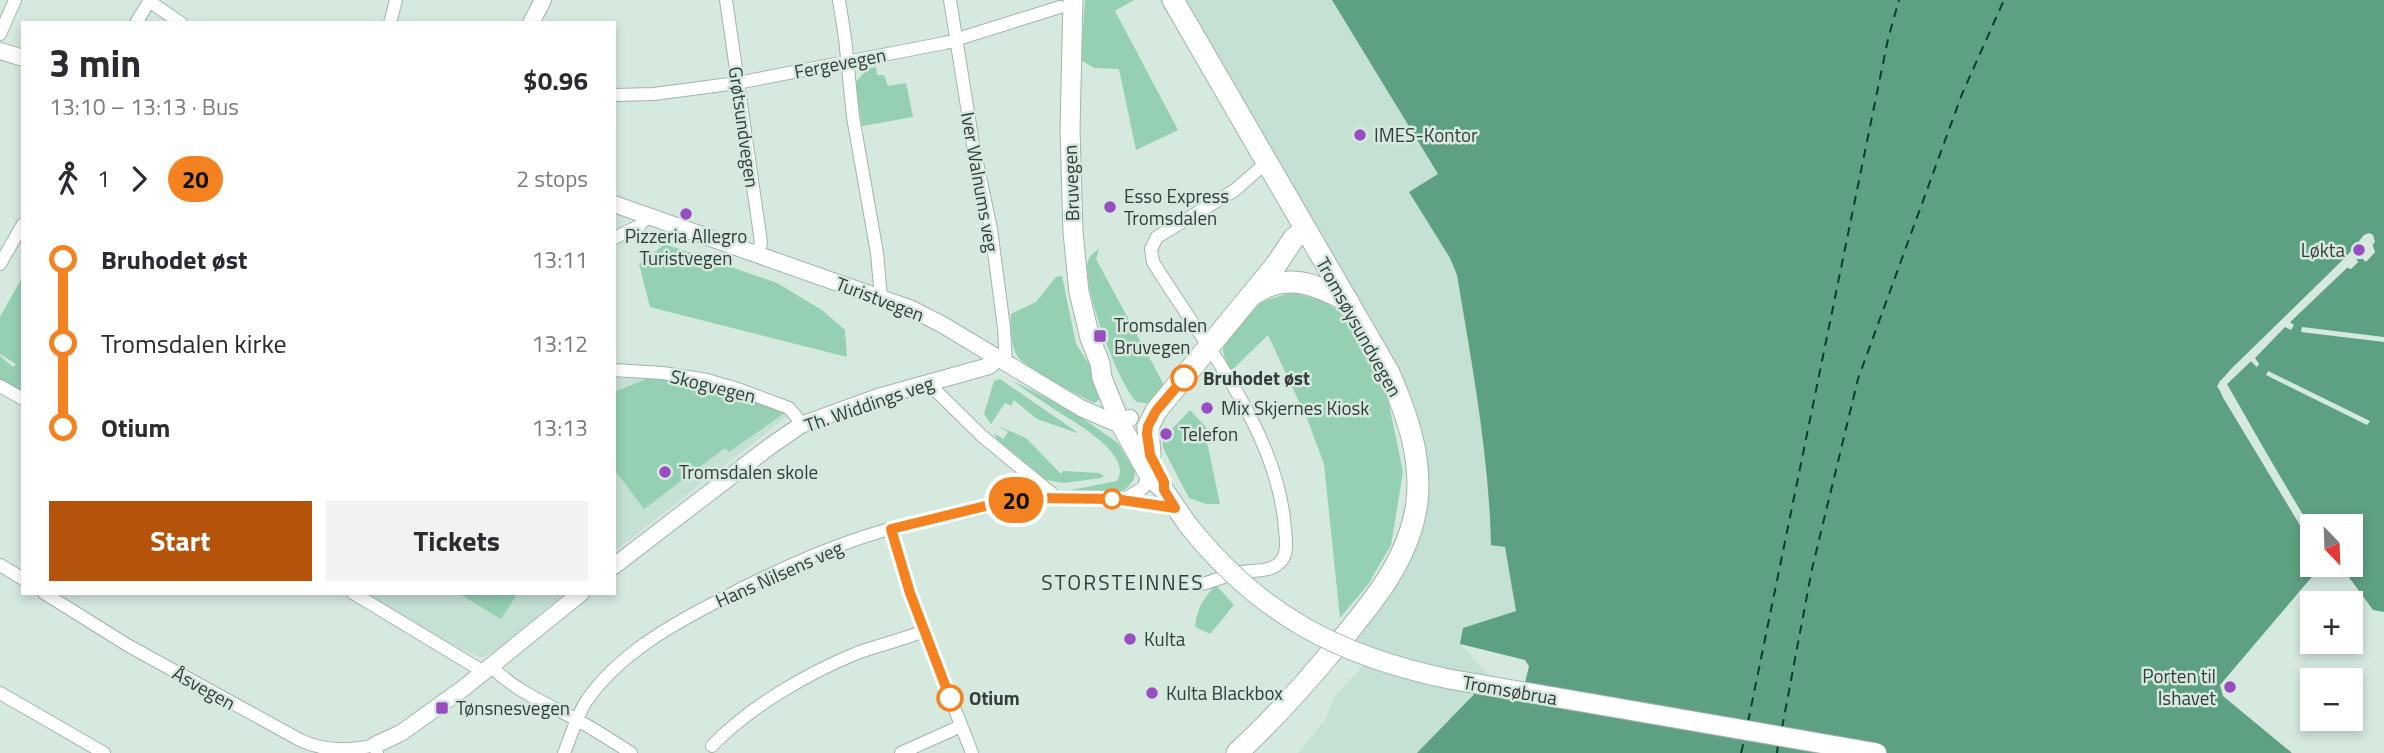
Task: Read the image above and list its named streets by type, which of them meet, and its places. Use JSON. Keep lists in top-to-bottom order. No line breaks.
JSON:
{"streets":{"highway":["Tromsøysundvegen"],"main road":["Bruvegen","Tromsøbrua"],"street":["Fergevegen","Grøtsundvegen","Iver Walnums veg","Turistvegen","Skogvegen","Th. Widdings veg","Hans Nilsens veg","Åsvegen"]},"crossings":[["Fergevegen","Grøtsundvegen"],["Fergevegen","Iver Walnums veg"],["Fergevegen","Bruvegen"],["Grøtsundvegen","Turistvegen"],["Iver Walnums veg","Turistvegen"],["Iver Walnums veg","Th. Widdings veg"],["Bruvegen","Turistvegen"],["Bruvegen","Tromsøbrua"],["Turistvegen","Th. Widdings veg"],["Skogvegen","Th. Widdings veg"]],"districts":["STORSTEINNES"],"places":{"other":["IMES-Kontor","Esso Express Tromsdalen","Pizzeria Allegro Turistvegen","Løkta","Bruhodet øst","Mix Skjernes Kiosk","Telefon","Tromsdalen skole","Kulta","Porten til Ishavet","Kulta Blackbox","Otium"],"transit":["Tromsdalen Bruvegen","Tønsnesvegen"]},"lines":["bus line 20"],"north":"bottom right","page":{"on_map":"20","heading":["3 min","13:10 – 13:13 · Bus","$0.96"],"legs":["1","20","2 stops"],"list":[{"name":"Bruhodet øst","value":"13:11"},{"name":"Tromsdalen kirke","value":"13:12"},{"name":"Otium","value":"13:13"}],"buttons":["Start","Tickets"],"map_buttons":["+","−"]}}
